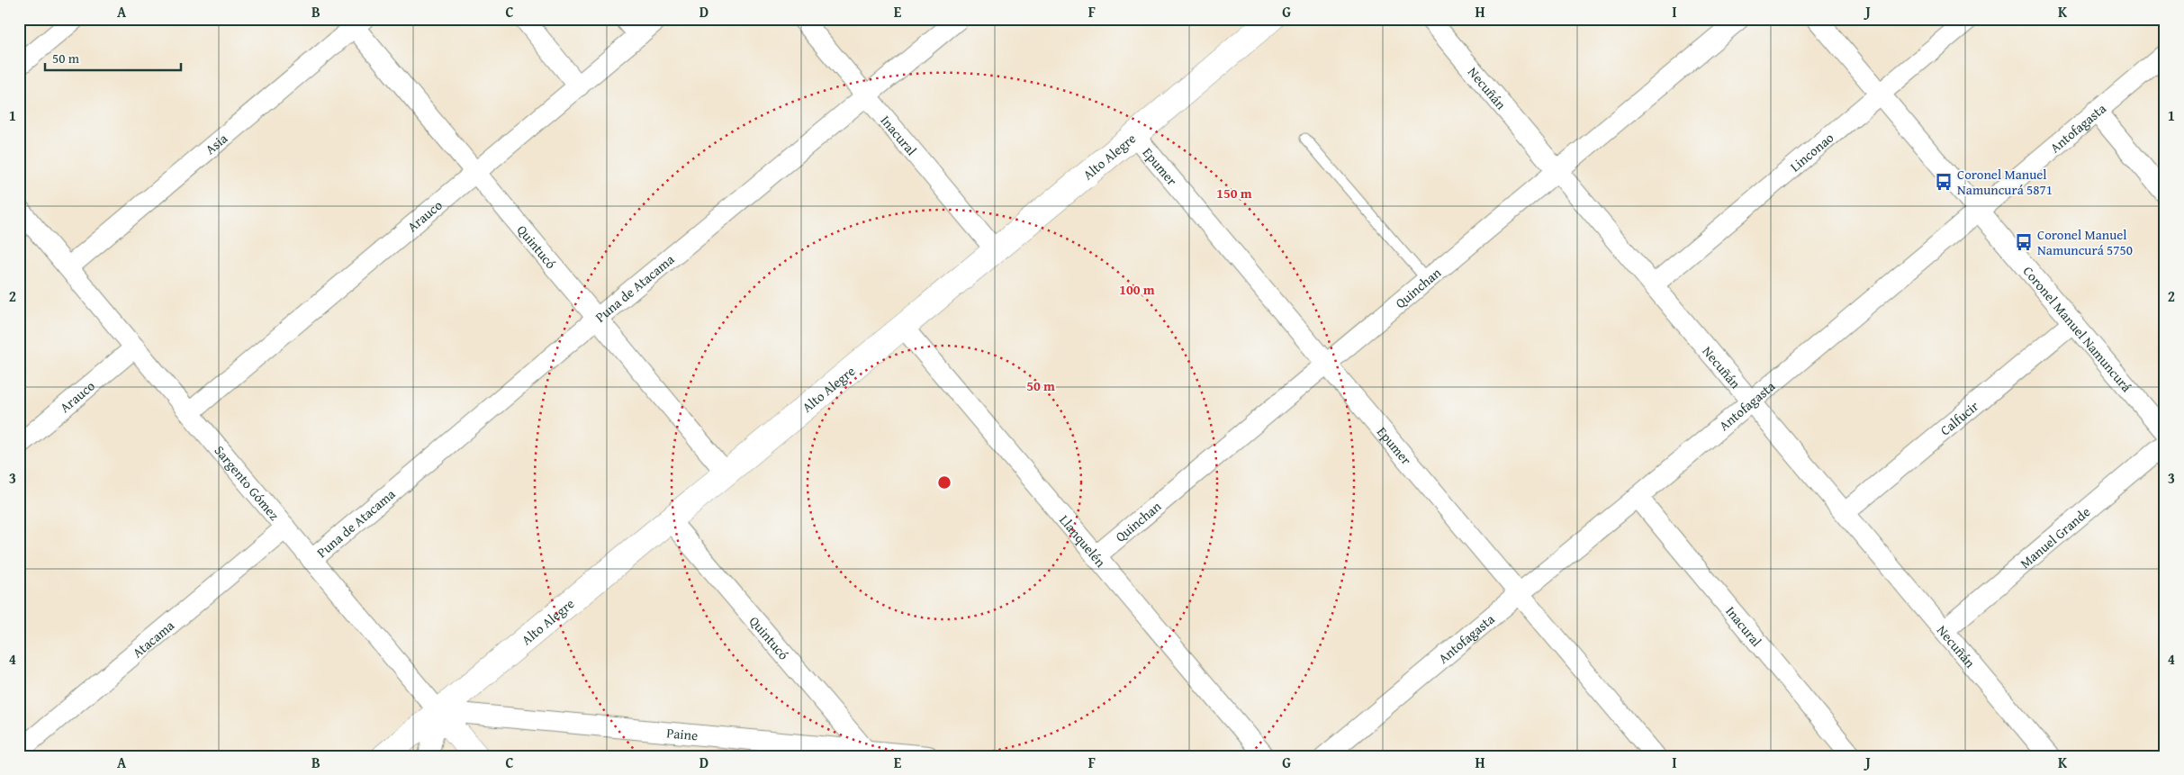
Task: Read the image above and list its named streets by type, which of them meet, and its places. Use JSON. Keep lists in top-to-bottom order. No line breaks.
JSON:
{"streets":{"main road":["Alto Alegre","Sargento Gómez"],"street":["Necuñán","Antofagasta","Inacural","Asia","Linconao","Epumer","Arauco","Quintucó","Puna de Atacama","Quinchan","Coronel Manuel Namuncurá","Calfucir","Manuel Grande","Llanquelén","Atacama","Paine"]},"crossings":[["Necuñán","Antofagasta"],["Necuñán","Linconao"],["Necuñán","Quinchan"],["Necuñán","Calfucir"],["Necuñán","Manuel Grande"],["Antofagasta","Inacural"],["Antofagasta","Epumer"],["Antofagasta","Coronel Manuel Namuncurá"],["Inacural","Alto Alegre"],["Inacural","Puna de Atacama"],["Asia","Quintucó"],["Asia","Sargento Gómez"],["Linconao","Coronel Manuel Namuncurá"],["Alto Alegre","Epumer"],["Alto Alegre","Quintucó"],["Alto Alegre","Sargento Gómez"],["Alto Alegre","Llanquelén"],["Alto Alegre","Paine"],["Epumer","Quinchan"],["Arauco","Quintucó"],["Arauco","Sargento Gómez"],["Quintucó","Puna de Atacama"],["Quintucó","Paine"],["Puna de Atacama","Sargento Gómez"],["Quinchan","Llanquelén"],["Coronel Manuel Namuncurá","Calfucir"],["Sargento Gómez","Atacama"],["Sargento Gómez","Paine"]],"places":{"bus stop":["Coronel Manuel Namuncurá 5871","Coronel Manuel Namuncurá 5750"]},"scale_bar":"50 m","grid":{"columns":["A","B","C","D","E","F","G","H","I","J","K"],"rows":["1","2","3","4"]},"rings":["150 m","100 m","50 m"]}
